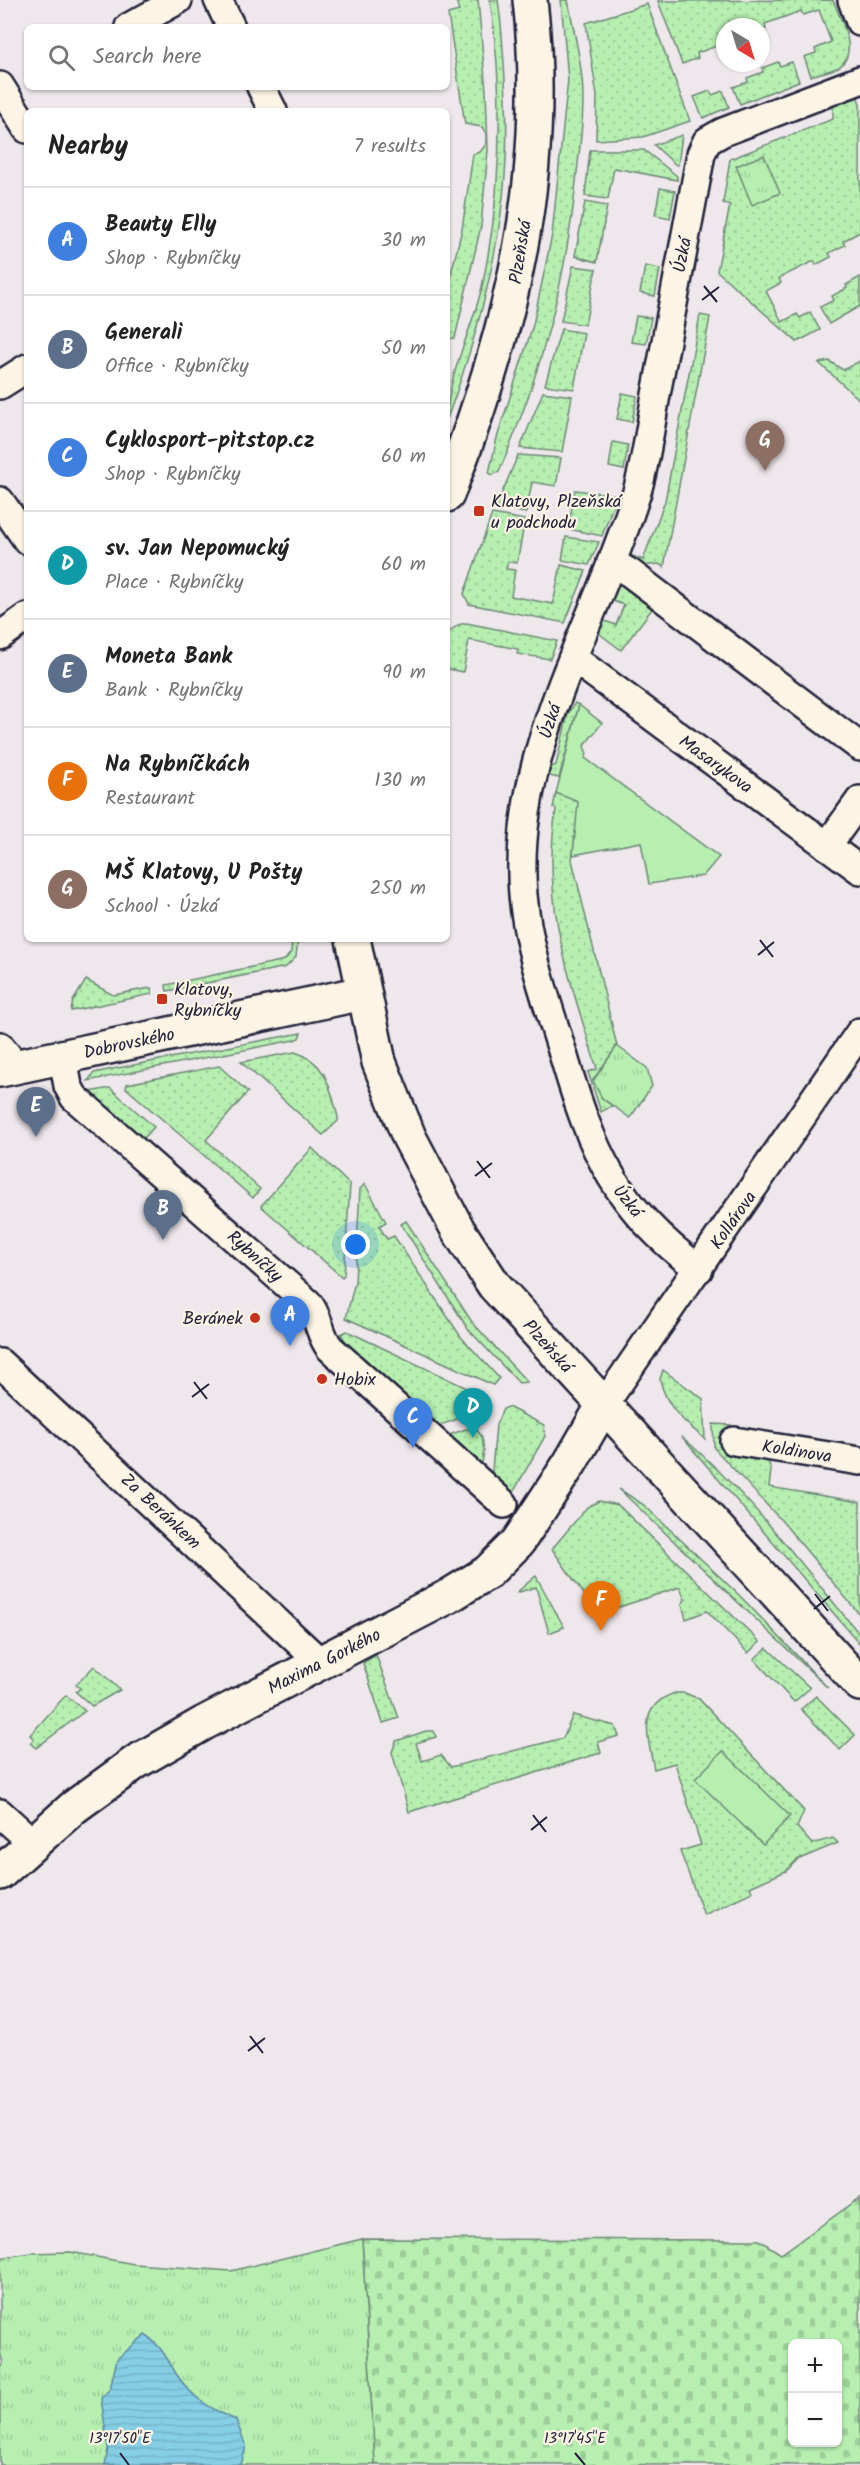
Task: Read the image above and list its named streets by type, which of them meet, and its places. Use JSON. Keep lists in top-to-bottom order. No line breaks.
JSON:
{"streets":{"main road":["Plzeňská","Dobrovského","Maxima Gorkého"],"street":["Úzká","Masarykova","Kollárova","Rybníčky","Koldinova","Za Beránkem"]},"crossings":[["Plzeňská","Dobrovského"],["Plzeňská","Kollárova"],["Plzeňská","Maxima Gorkého"],["Úzká","Masarykova"],["Úzká","Kollárova"],["Dobrovského","Rybníčky"],["Kollárova","Maxima Gorkého"],["Za Beránkem","Maxima Gorkého"]],"places":{"transit":["Klatovy, Plzeňská u podchodu","Klatovy, Rybníčky"],"other":["Beránek","Hobix"]},"north":"bottom right","page":{"search":"Search here","heading":["Nearby","7 results"],"list":[{"mark":"A","name":"Beauty Elly","note":"Shop · Rybníčky","value":"30 m"},{"mark":"B","name":"Generali","note":"Office · Rybníčky","value":"50 m"},{"mark":"C","name":"Cyklosport-pitstop.cz","note":"Shop · Rybníčky","value":"60 m"},{"mark":"D","name":"sv. Jan Nepomucký","note":"Place · Rybníčky","value":"60 m"},{"mark":"E","name":"Moneta Bank","note":"Bank · Rybníčky","value":"90 m"},{"mark":"F","name":"Na Rybníčkách","note":"Restaurant","value":"130 m"},{"mark":"G","name":"MŠ Klatovy, U Pošty","note":"School · Úzká","value":"250 m"}],"pins":["G","E","B","A","D","C","F"],"map_buttons":["+","−"]},"coordinates":["13°17'50\"E","13°17'45\"E"]}
